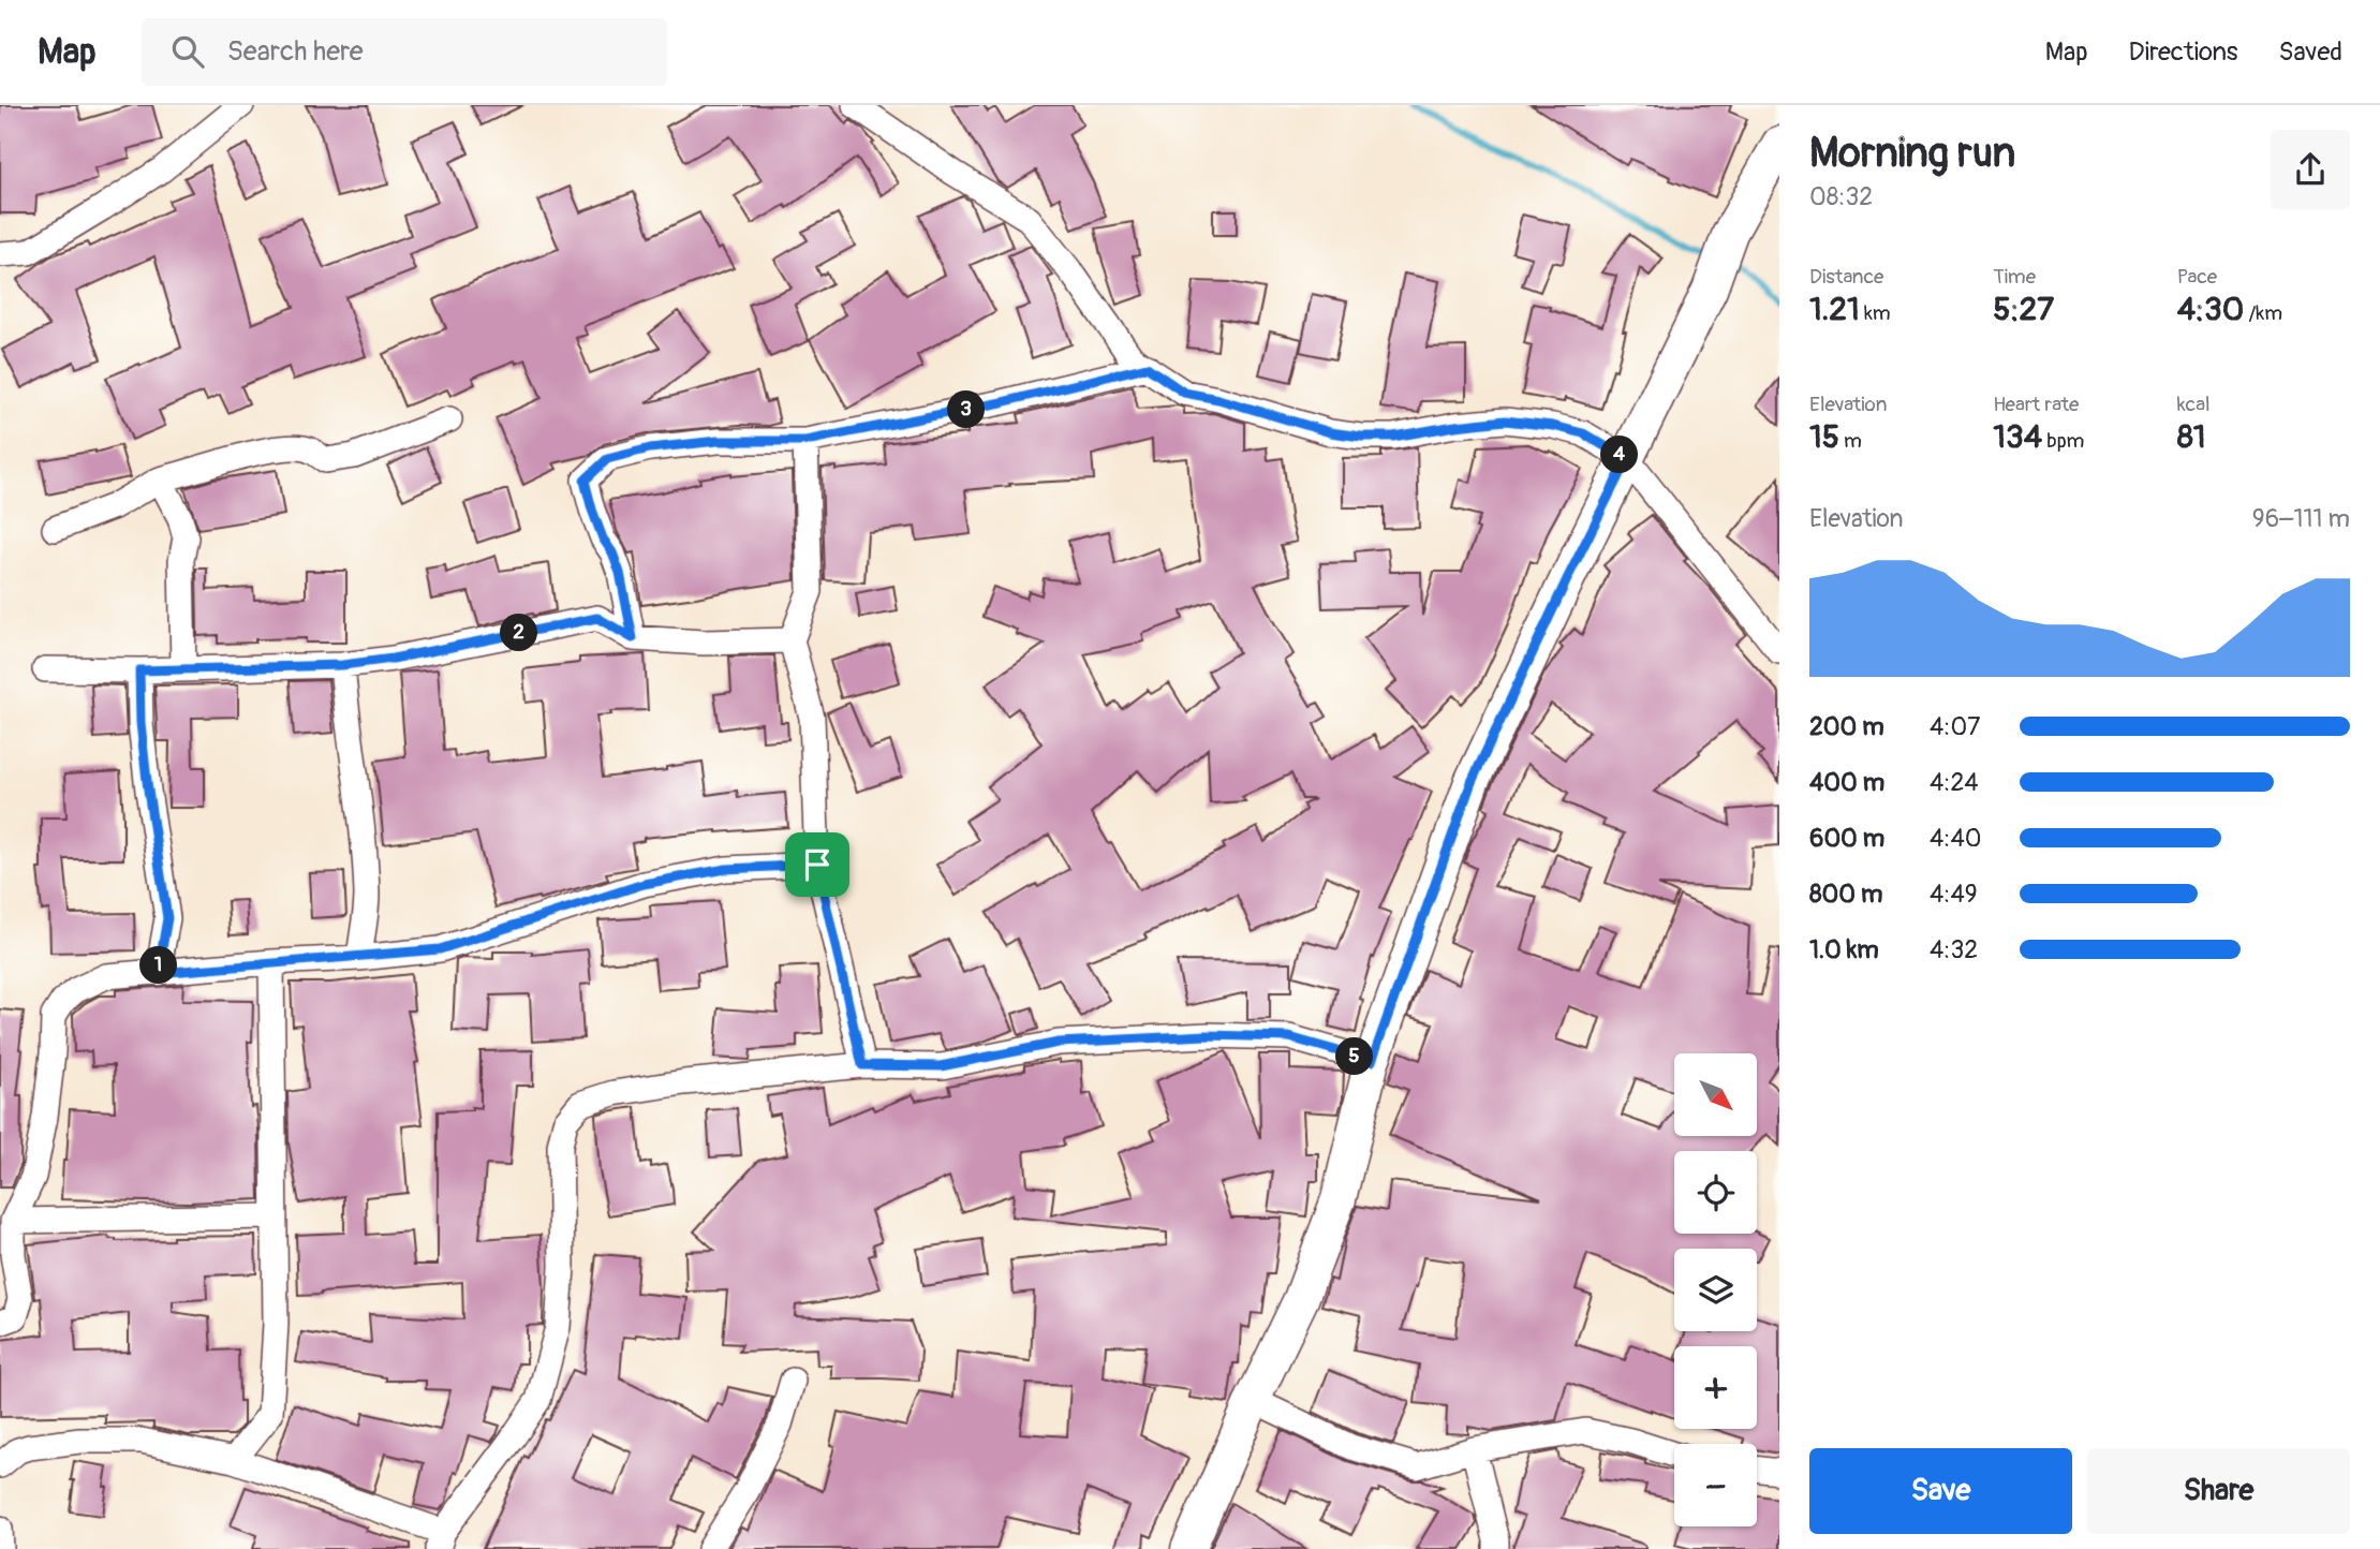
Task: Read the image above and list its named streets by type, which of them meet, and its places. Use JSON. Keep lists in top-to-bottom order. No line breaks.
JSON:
{"north":"bottom right","page":{"header":"Map","search":"Search here","nav":["Map","Directions","Saved"],"heading":["Morning run","08:32"],"stats":[["Distance","1.21 km"],["Time","5:27"],["Pace","4:30 /km"],["Elevation","15 m"],["Heart rate","134 bpm"],["kcal","81"]],"pins":["3","4","2","1","5"],"chart":["Elevation","96–111 m"],"list":[{"name":"200 m","note":"4:07"},{"name":"400 m","note":"4:24"},{"name":"600 m","note":"4:40"},{"name":"800 m","note":"4:49"},{"name":"1.0 km","note":"4:32"}],"map_buttons":["+","−"],"buttons":["Save","Share"]}}
